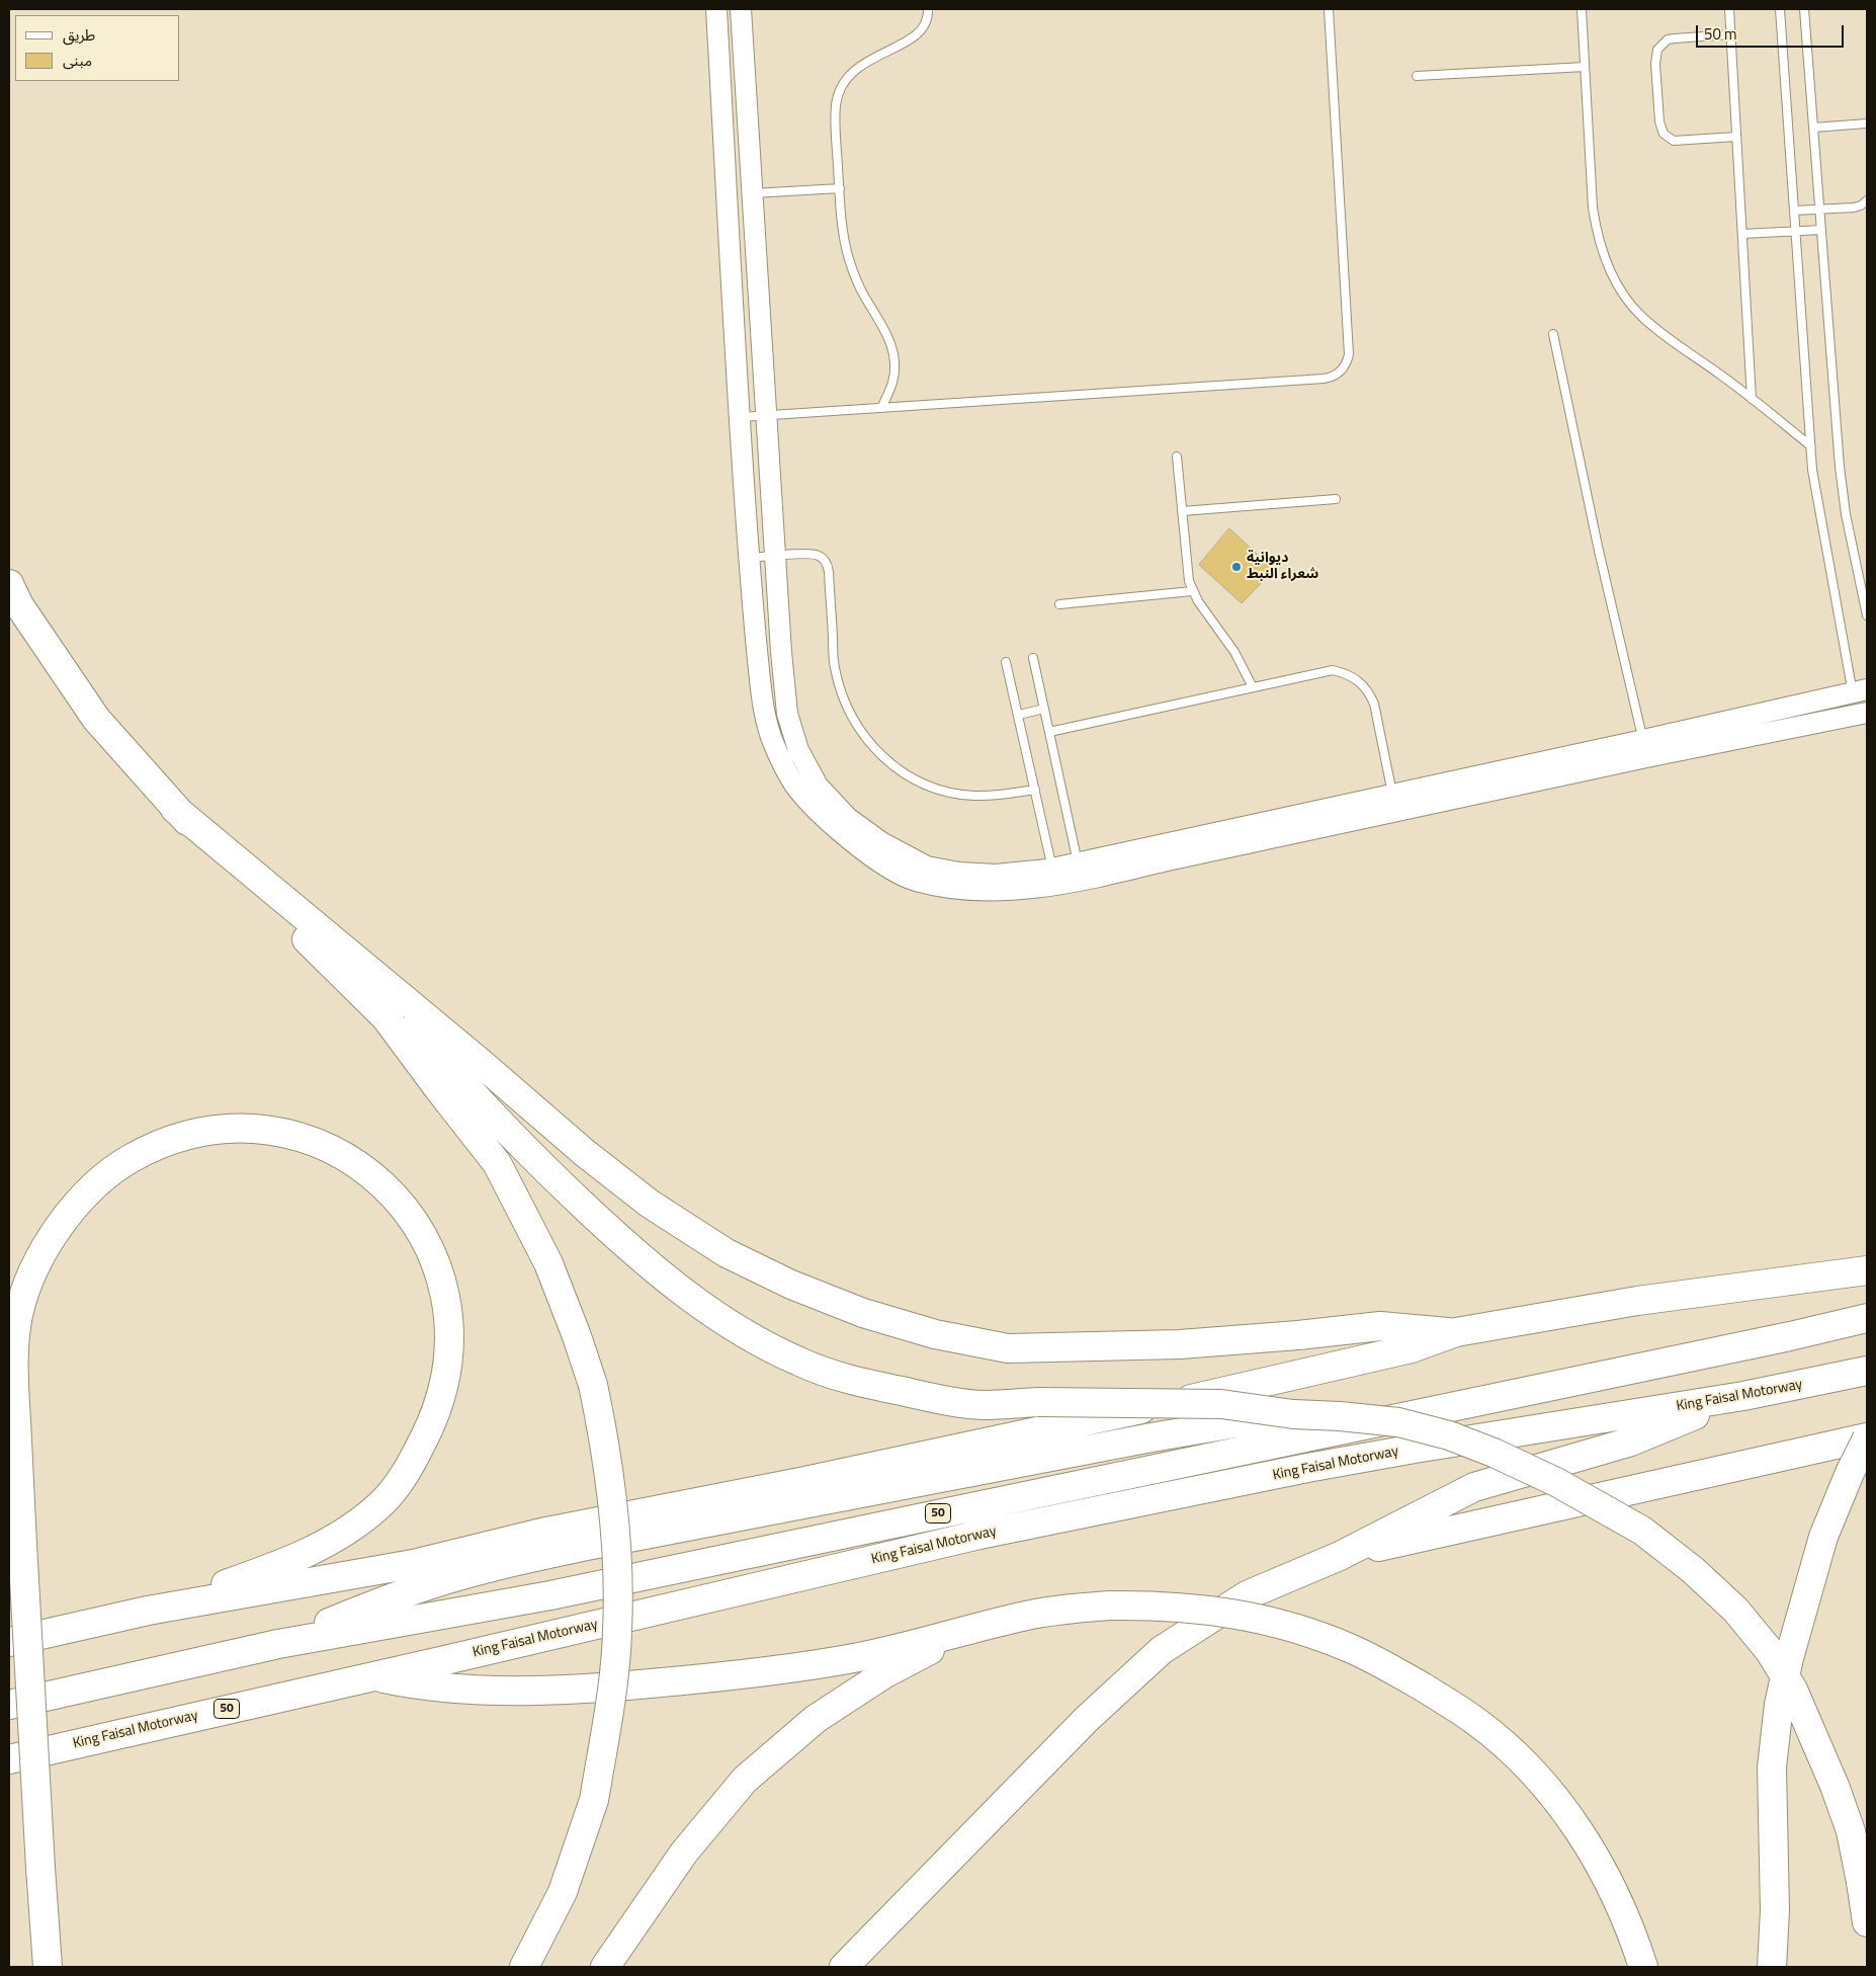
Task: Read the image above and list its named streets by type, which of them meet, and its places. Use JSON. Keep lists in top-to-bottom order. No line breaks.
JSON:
{"streets":{"highway":["King Faisal Motorway","50"]},"places":["ديوانية شعراء النبط"],"legend":["طريق","مبنى"],"scale_bar":"50 m"}
